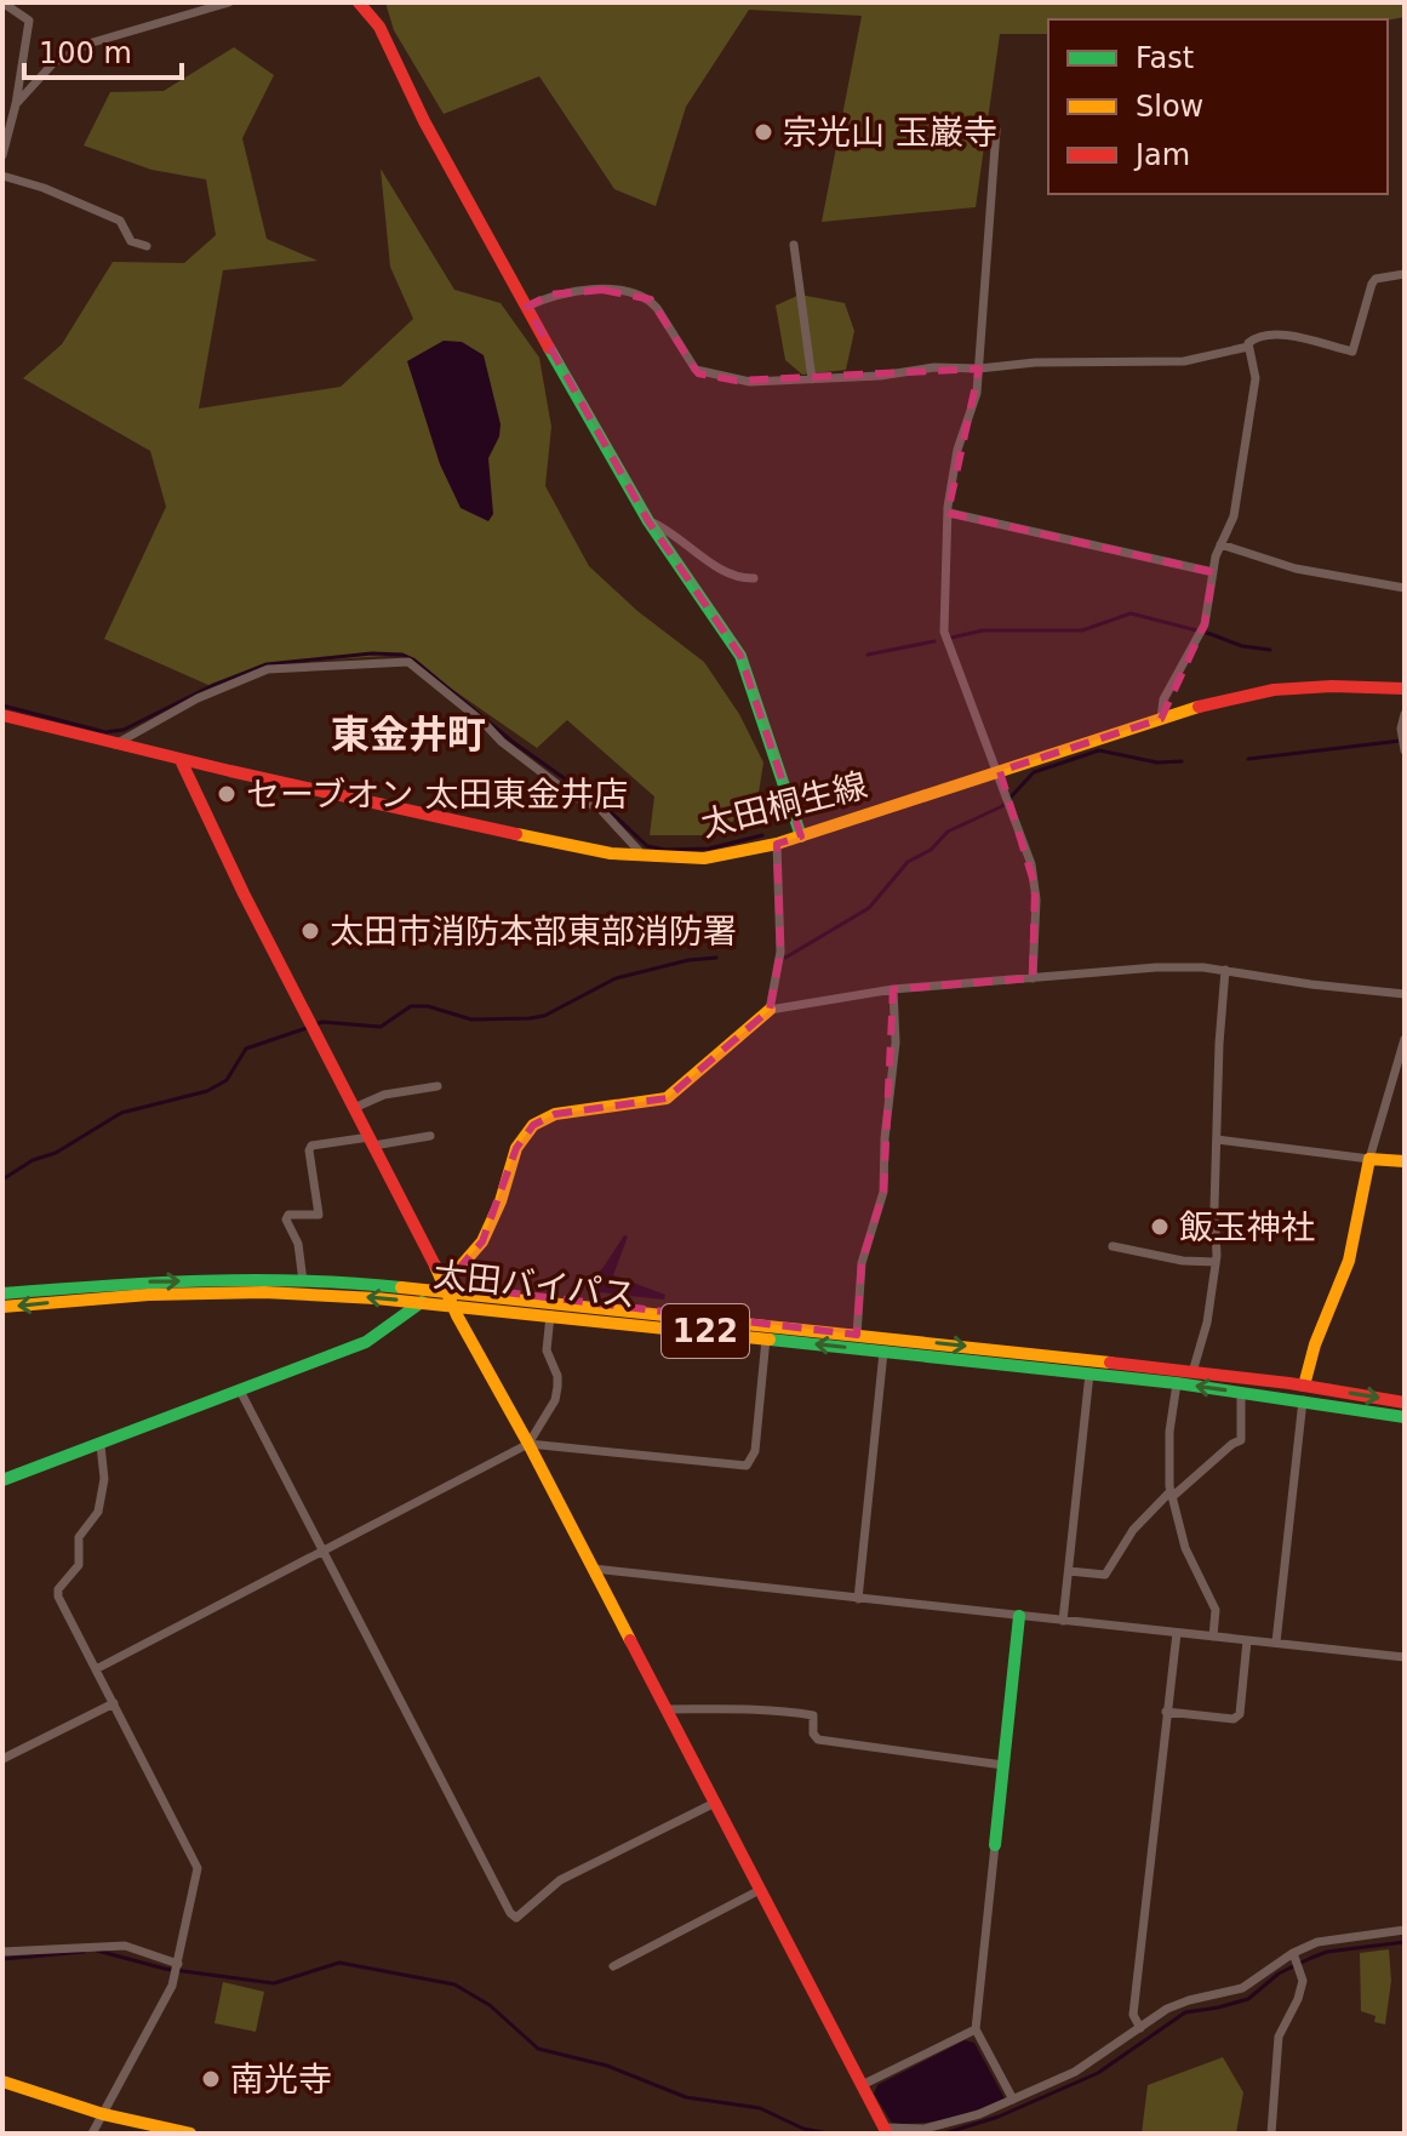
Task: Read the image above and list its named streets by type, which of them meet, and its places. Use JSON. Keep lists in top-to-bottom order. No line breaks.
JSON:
{"streets":{"main road":["太田桐生線","太田バイパス","122"]},"districts":["東金井町"],"places":["宗光山 玉巌寺","セーブオン 太田東金井店","太田市消防本部東部消防署","飯玉神社","南光寺"],"legend":["Fast","Slow","Jam"],"scale_bar":"100 m"}
